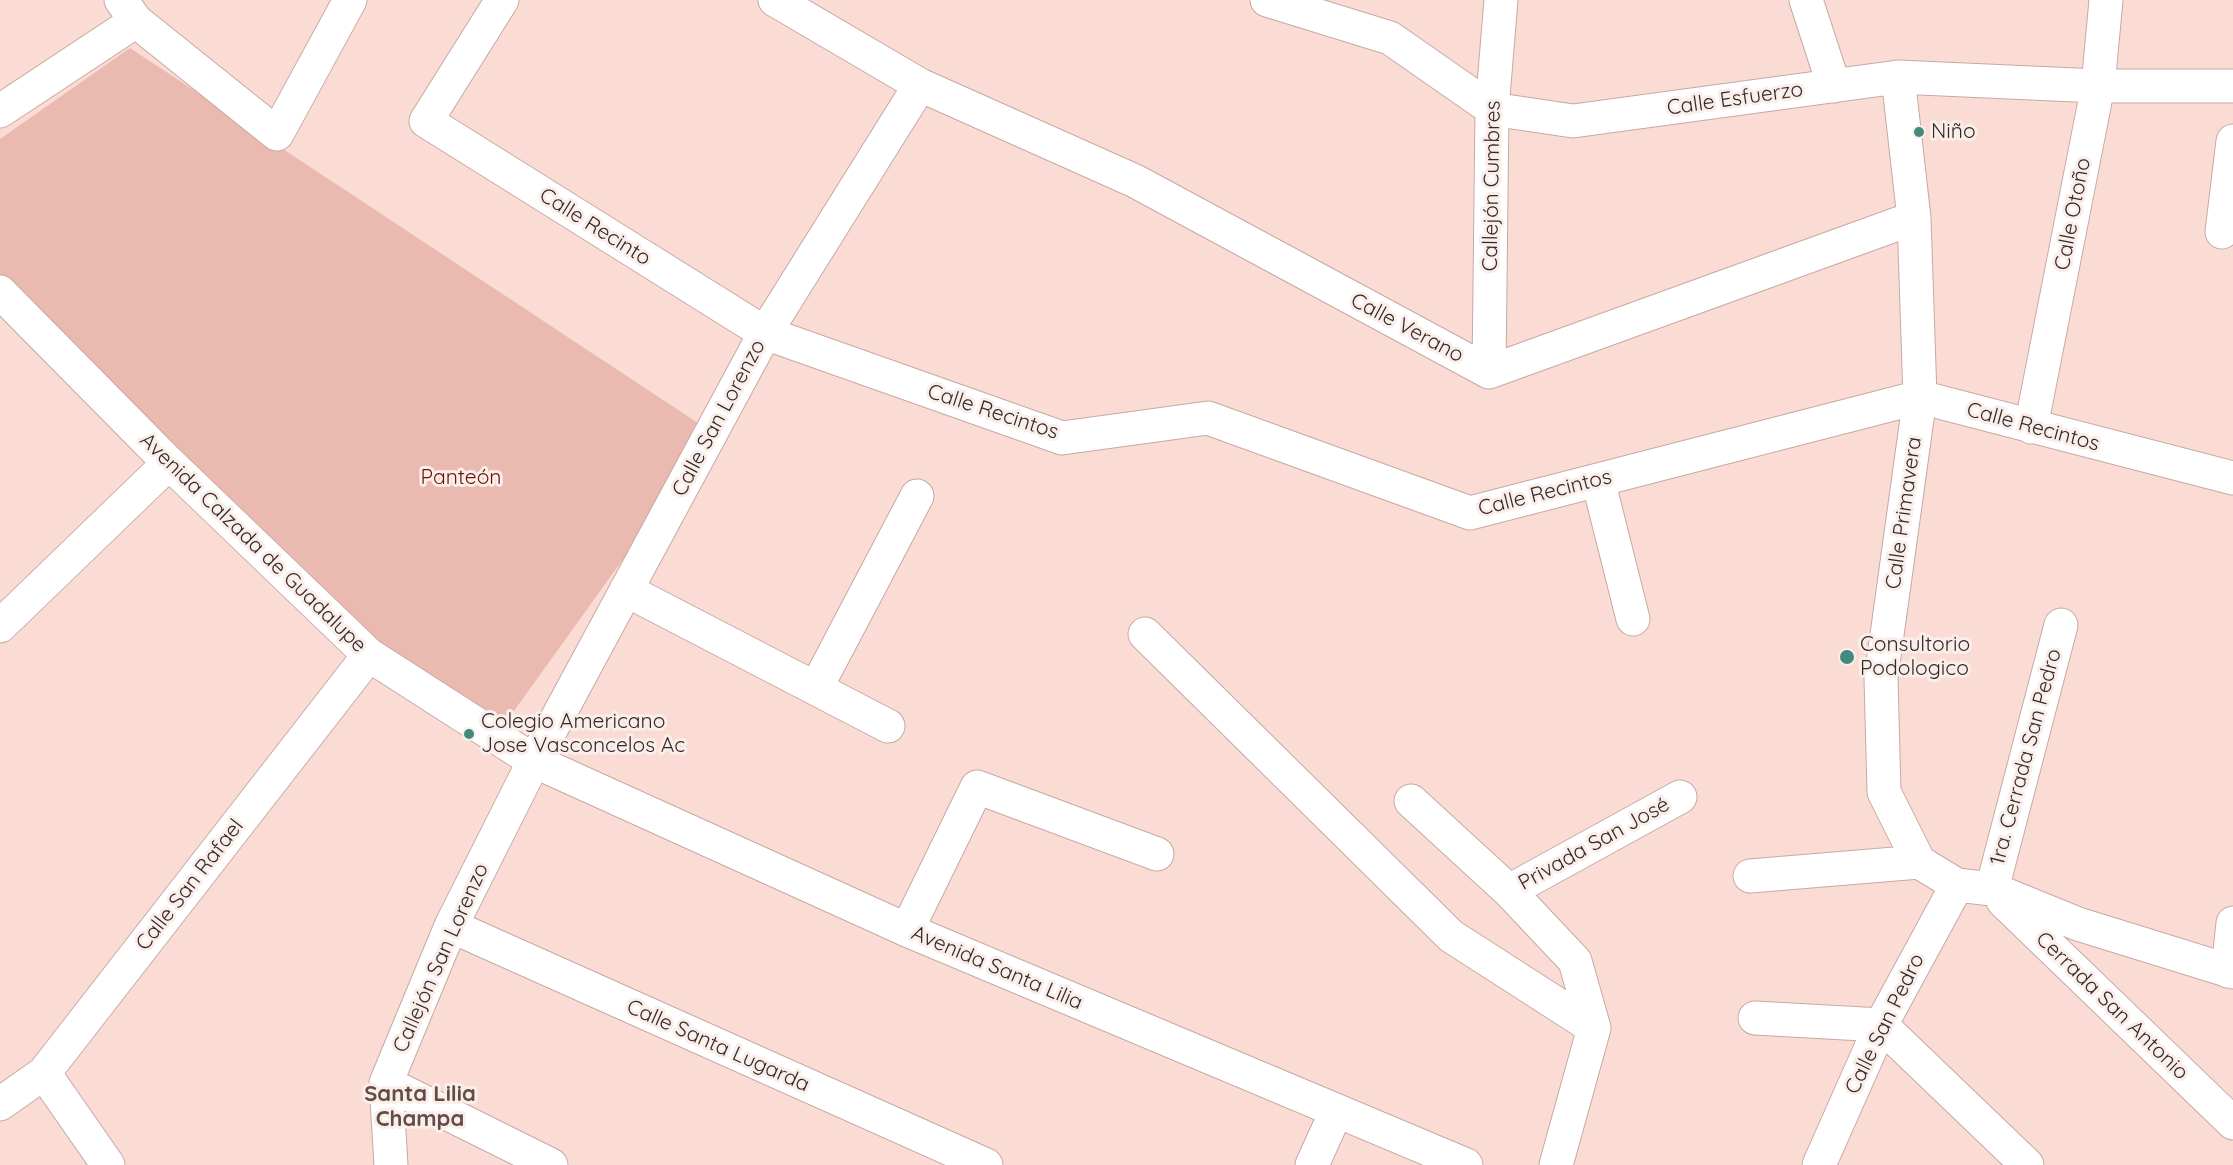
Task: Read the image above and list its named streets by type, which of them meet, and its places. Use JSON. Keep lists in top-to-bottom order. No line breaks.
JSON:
{"streets":{"street":["Calle Esfuerzo","Callejón Cumbres","Calle Otoño","Calle Recinto","Calle Verano","Calle Recintos","Calle San Lorenzo","Calle Primavera","Avenida Calzada de Guadalupe","1ra. Cerrada San Pedro","Privada San José","Calle San Rafael","Callejón San Lorenzo","Avenida Santa Lilia","Cerrada San Antonio","Calle San Pedro","Calle Santa Lugarda"]},"crossings":[["Calle Esfuerzo","Callejón Cumbres"],["Calle Esfuerzo","Calle Otoño"],["Calle Esfuerzo","Calle Primavera"],["Callejón Cumbres","Calle Verano"],["Calle Otoño","Calle Recintos"],["Calle Recinto","Calle Recintos"],["Calle Recinto","Calle San Lorenzo"],["Calle Verano","Calle San Lorenzo"],["Calle Verano","Calle Primavera"],["Calle Recintos","Calle San Lorenzo"],["Calle Recintos","Calle Primavera"],["Calle San Lorenzo","Avenida Calzada de Guadalupe"],["Calle San Lorenzo","Callejón San Lorenzo"],["Calle San Lorenzo","Avenida Santa Lilia"],["Avenida Calzada de Guadalupe","Calle San Rafael"],["Avenida Calzada de Guadalupe","Callejón San Lorenzo"],["Avenida Calzada de Guadalupe","Avenida Santa Lilia"],["1ra. Cerrada San Pedro","Cerrada San Antonio"],["Callejón San Lorenzo","Avenida Santa Lilia"],["Callejón San Lorenzo","Calle Santa Lugarda"]],"districts":["Santa Lilia Champa"],"parks":["Panteón"],"places":["Niño","Consultorio Podologico","Colegio Americano Jose Vasconcelos Ac"]}
